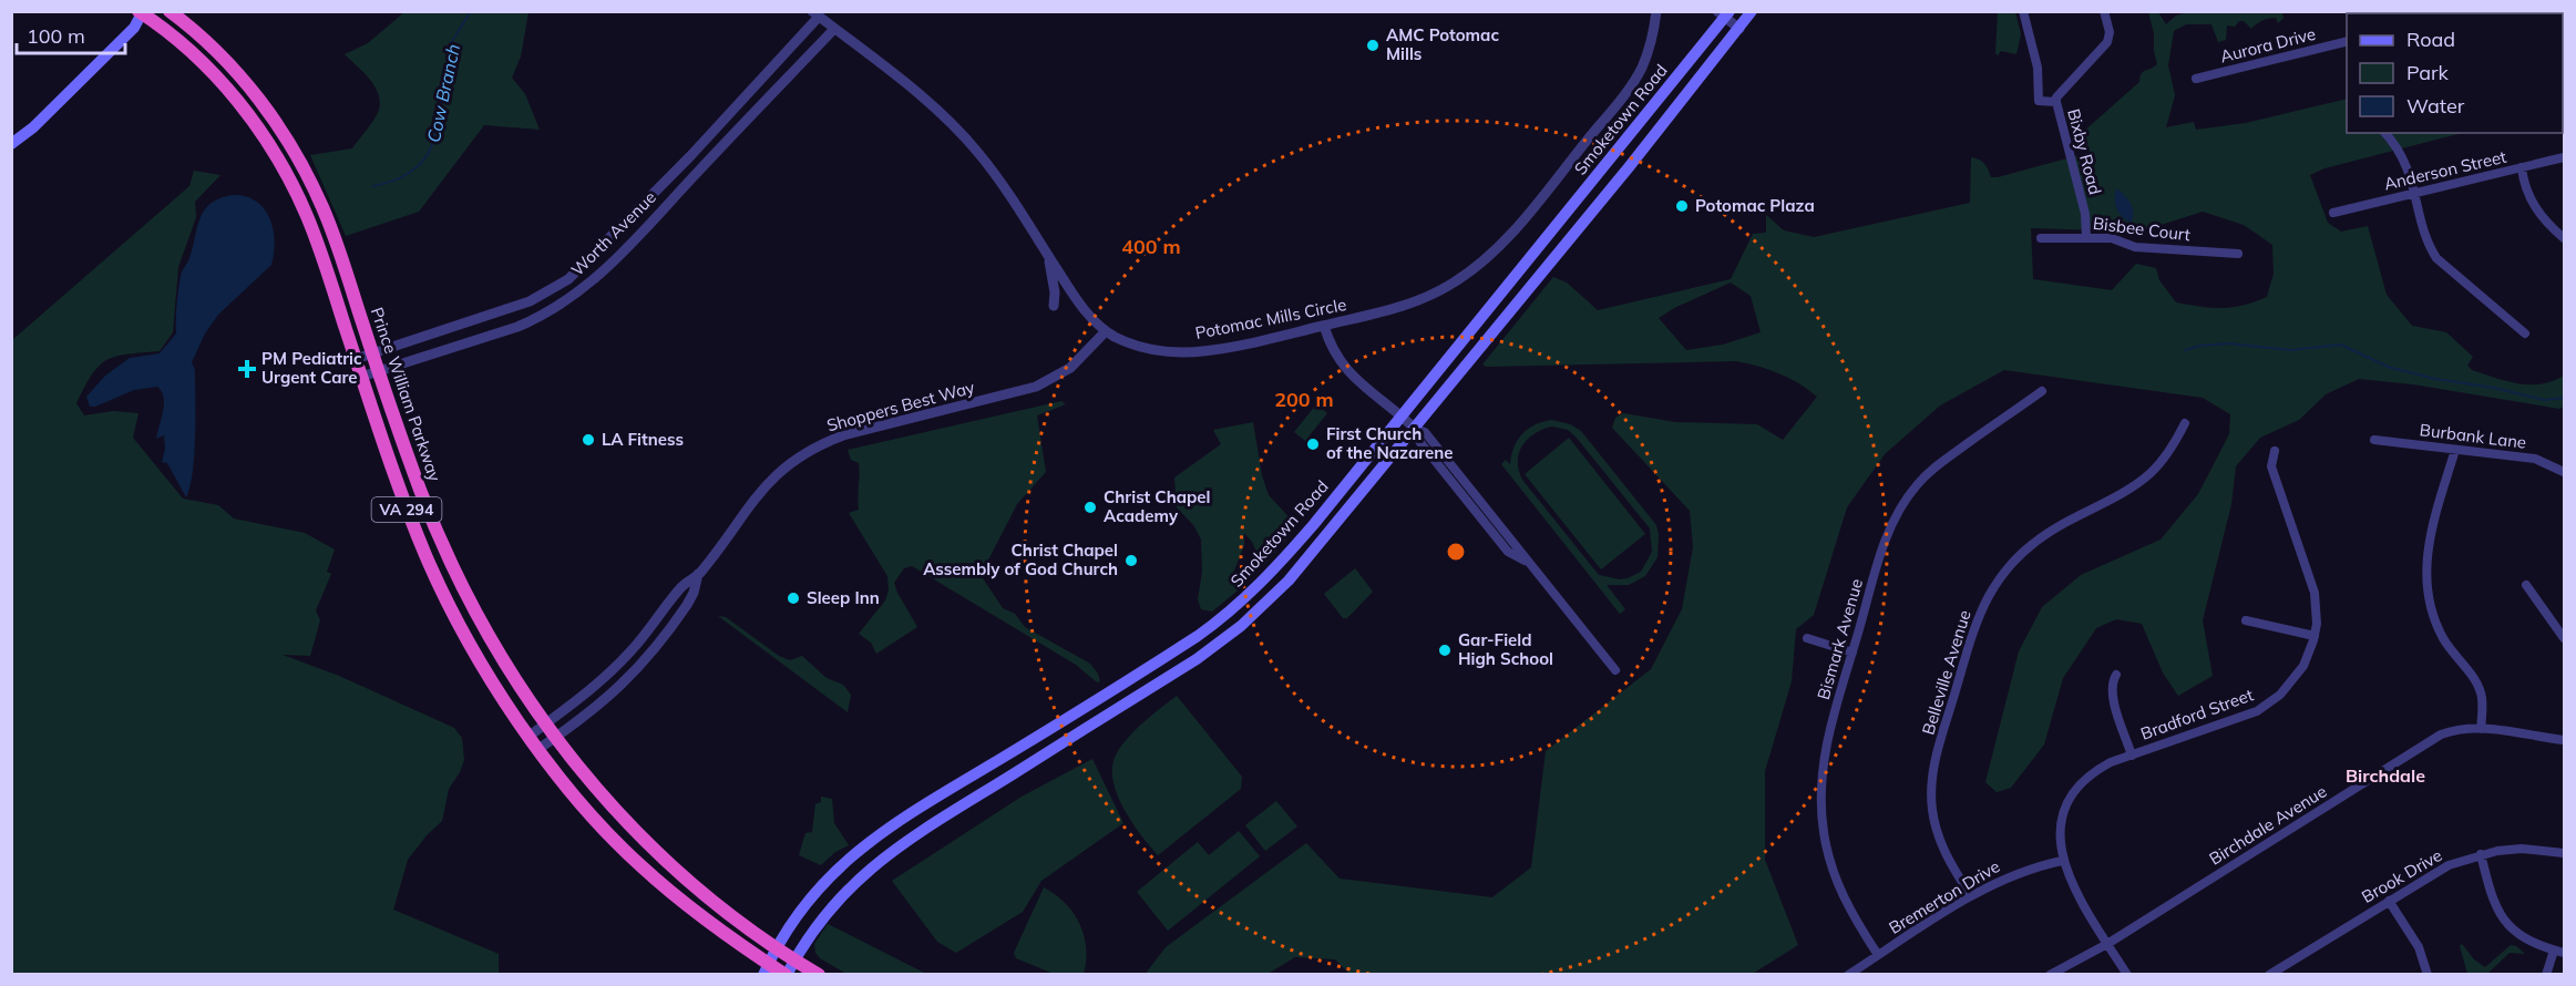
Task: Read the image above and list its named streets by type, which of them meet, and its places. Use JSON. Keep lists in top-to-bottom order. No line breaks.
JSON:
{"streets":{"highway":["Prince William Parkway","VA 294"],"main road":["Smoketown Road"],"street":["Aurora Drive","Bixby Road","Anderson Street","Bisbee Court","Worth Avenue","Potomac Mills Circle","Shoppers Best Way","Burbank Lane","Bismark Avenue","Belleville Avenue","Bradford Street","Birchdale Avenue","Brook Drive","Bremerton Drive"]},"crossings":[["Smoketown Road","Prince William Parkway"],["Smoketown Road","VA 294"],["Bixby Road","Bisbee Court"],["Worth Avenue","Potomac Mills Circle"],["Worth Avenue","Prince William Parkway"],["Worth Avenue","VA 294"],["Potomac Mills Circle","Shoppers Best Way"],["Prince William Parkway","Shoppers Best Way"],["Shoppers Best Way","VA 294"],["Bismark Avenue","Bremerton Drive"],["Belleville Avenue","Bremerton Drive"],["Bradford Street","Birchdale Avenue"],["Bradford Street","Bremerton Drive"]],"districts":["Birchdale"],"water":["Cow Branch"],"places":{"other":["AMC Potomac Mills","Potomac Plaza","LA Fitness","First Church of the Nazarene","Christ Chapel Academy","Christ Chapel Assembly of God Church","Sleep Inn","Gar-Field High School"],"health":["PM Pediatric Urgent Care"]},"legend":["Road","Park","Water"],"scale_bar":"100 m","rings":["400 m","200 m"]}
